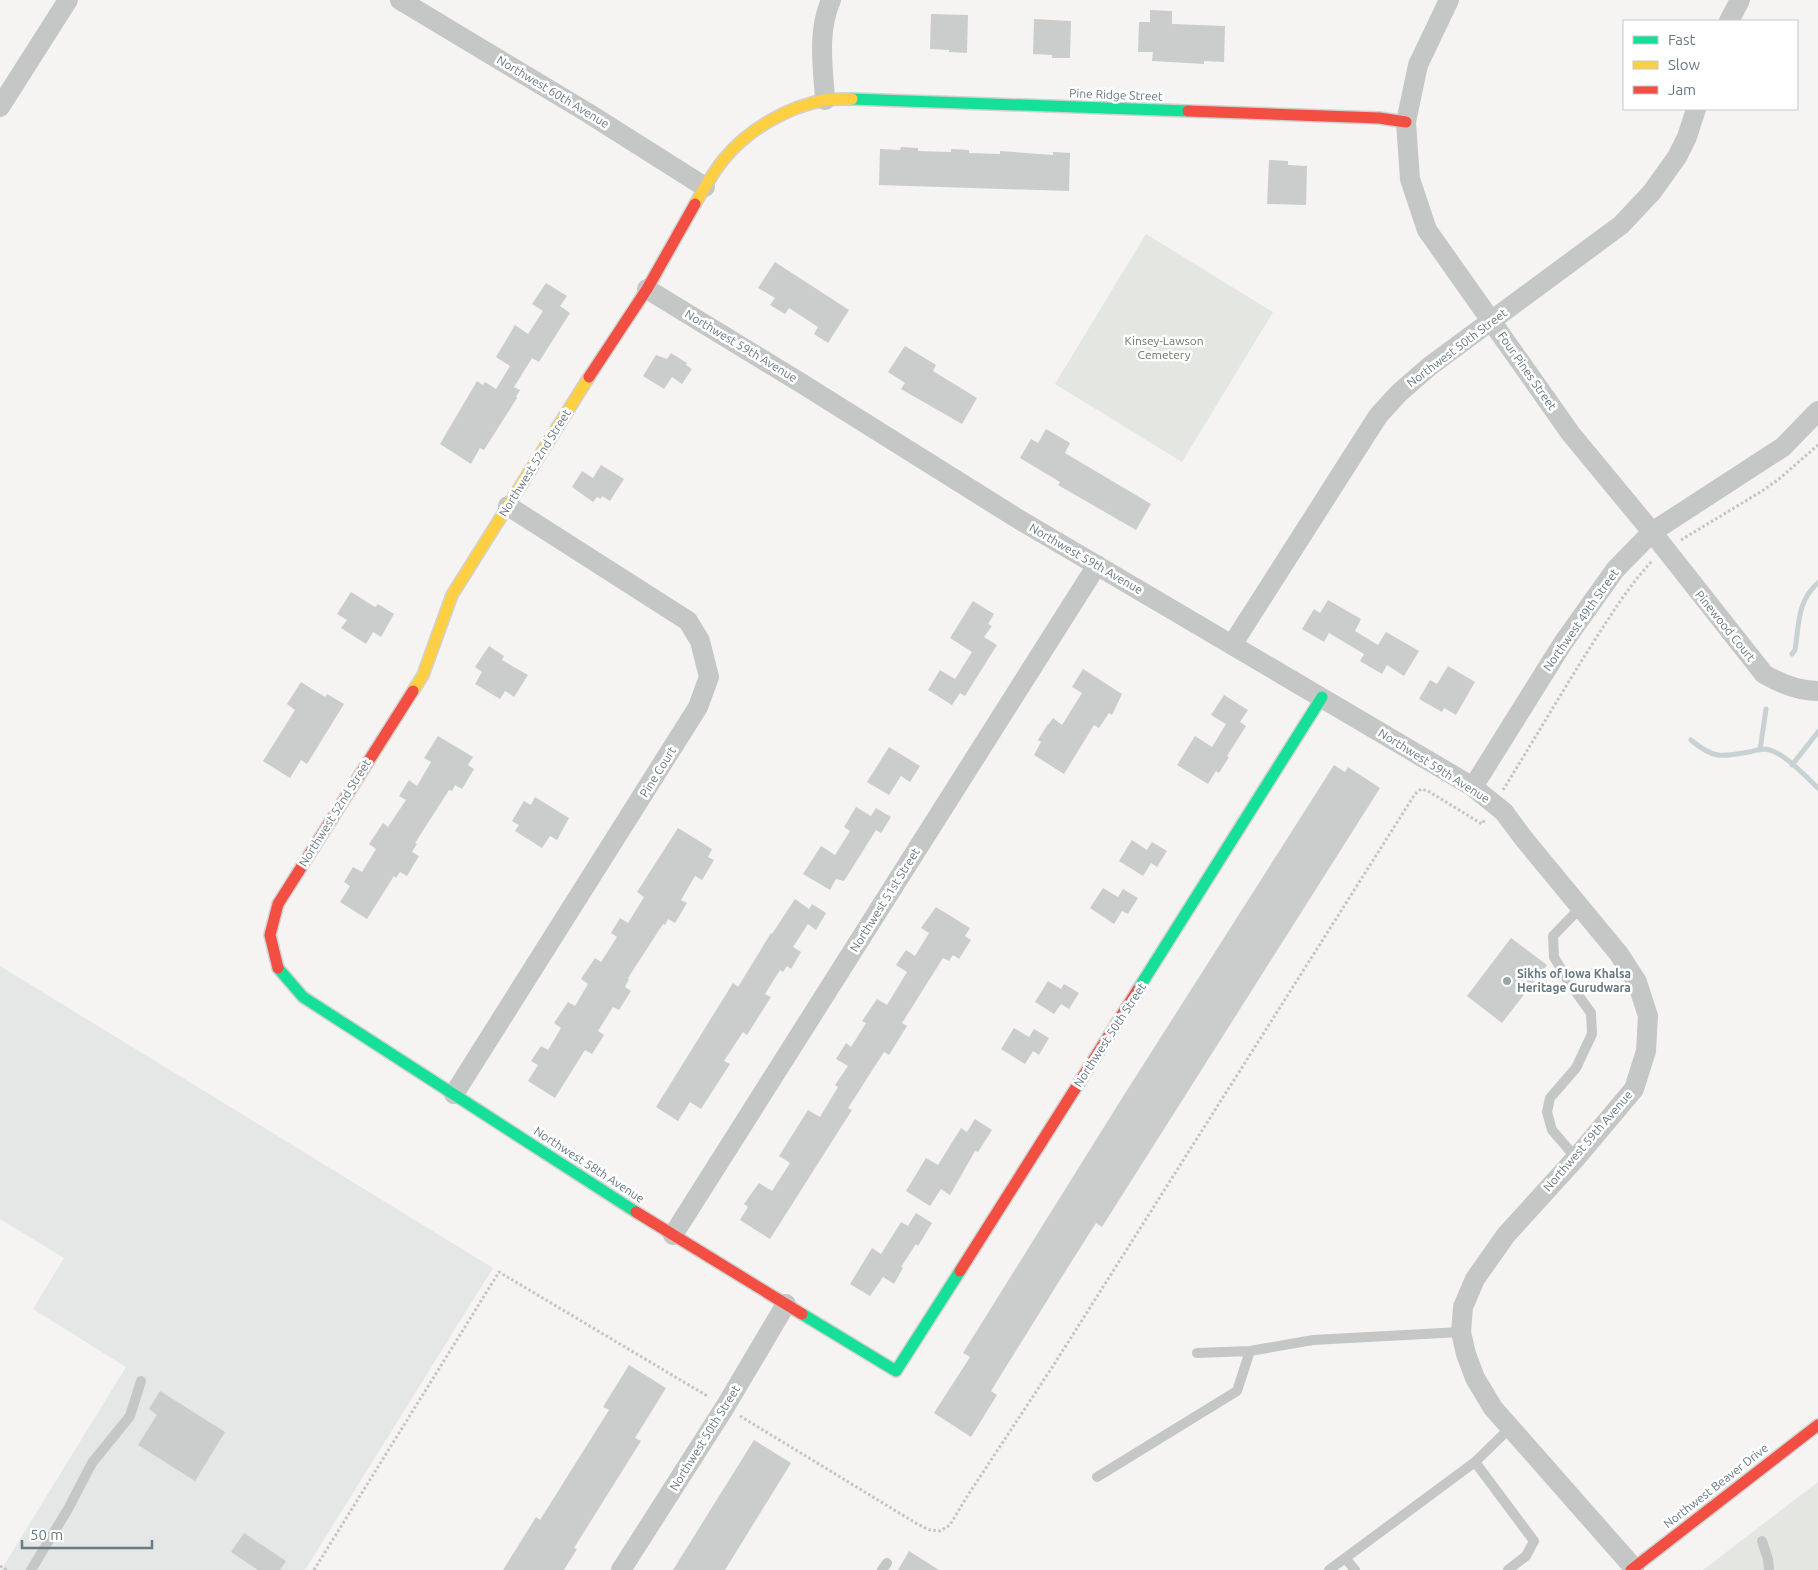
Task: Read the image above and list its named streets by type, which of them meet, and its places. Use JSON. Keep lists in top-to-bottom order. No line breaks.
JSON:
{"streets":{"street":["Northwest 60th Avenue","Pine Ridge Street","Northwest 59th Avenue","Northwest 50th Street","Four Pines Street","Northwest 52nd Street","Northwest 49th Street","Pinewood Court","Pine Court","Northwest 51st Street","Northwest 58th Avenue","Northwest Beaver Drive"]},"crossings":[["Northwest 60th Avenue","Northwest 52nd Street"],["Pine Ridge Street","Four Pines Street"],["Pine Ridge Street","Northwest 52nd Street"],["Northwest 59th Avenue","Northwest 50th Street"],["Northwest 59th Avenue","Northwest 52nd Street"],["Northwest 59th Avenue","Northwest 49th Street"],["Northwest 59th Avenue","Northwest 51st Street"],["Northwest 59th Avenue","Northwest Beaver Drive"],["Northwest 50th Street","Four Pines Street"],["Northwest 50th Street","Northwest 58th Avenue"],["Four Pines Street","Northwest 49th Street"],["Four Pines Street","Pinewood Court"],["Northwest 52nd Street","Pine Court"],["Northwest 52nd Street","Northwest 58th Avenue"],["Northwest 49th Street","Pinewood Court"],["Pine Court","Northwest 58th Avenue"],["Northwest 51st Street","Northwest 58th Avenue"]],"parks":["Kinsey-Lawson Cemetery"],"places":["Sikhs of Iowa Khalsa Heritage Gurudwara"],"legend":["Fast","Slow","Jam"],"scale_bar":"50 m"}
